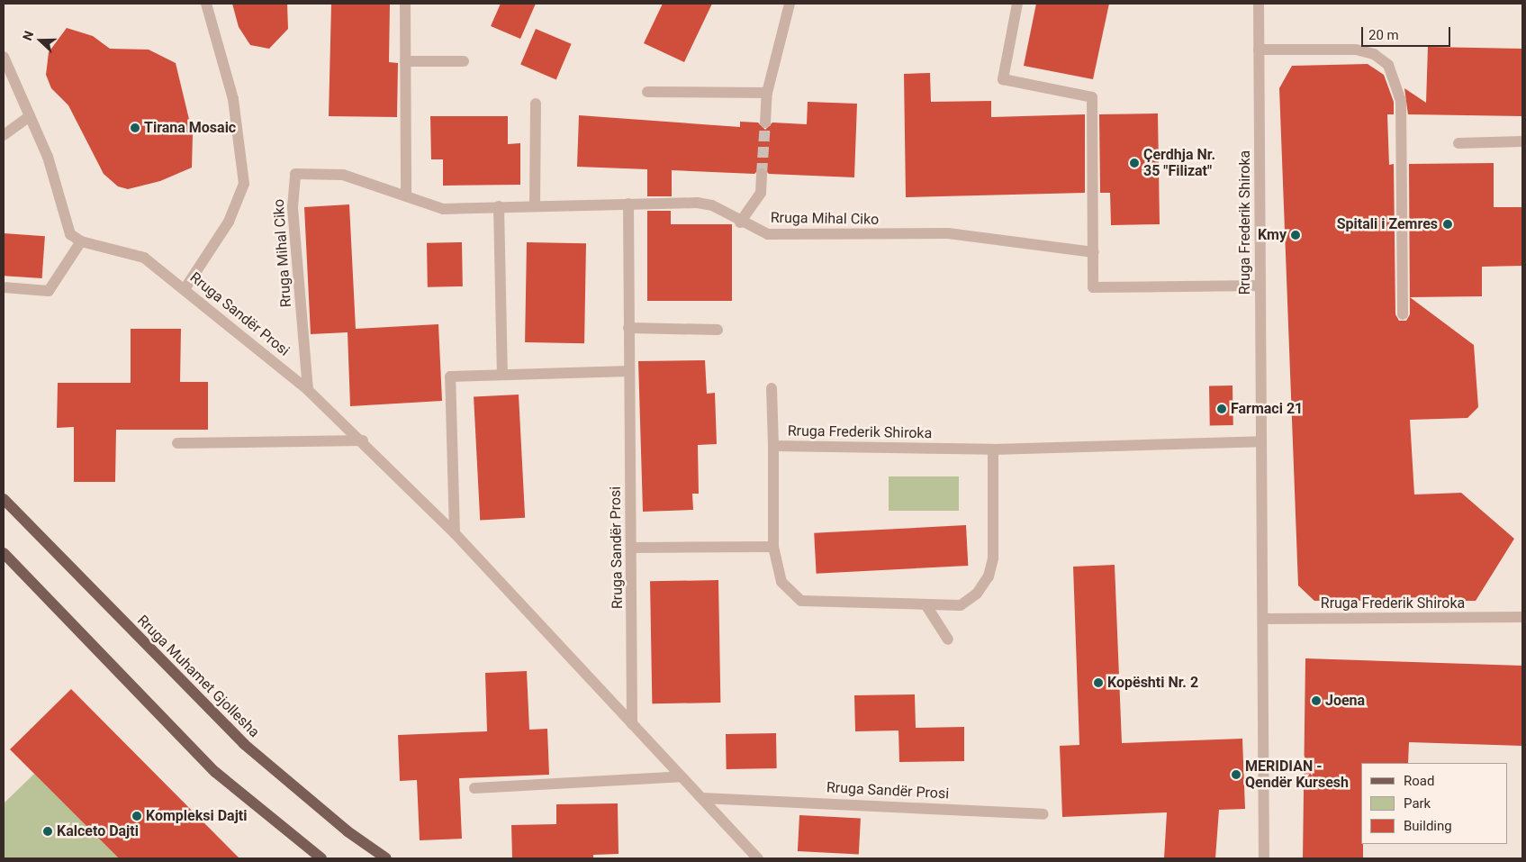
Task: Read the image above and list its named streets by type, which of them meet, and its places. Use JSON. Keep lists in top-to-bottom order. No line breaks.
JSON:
{"streets":{"main road":["Rruga Muhamet Gjollesha"],"street":["Rruga Mihal Ciko","Rruga Frederik Shiroka","Rruga Sandër Prosi"]},"crossings":[["Rruga Mihal Ciko","Rruga Sandër Prosi"]],"places":["Tirana Mosaic","Çerdhja Nr. 35 \"Filizat\"","Spitali i Zemres","Kmy","Farmaci 21","Kopështi Nr. 2","Joena","MERIDIAN - Qendër Kursesh","Kompleksi Dajti","Kalceto Dajti"],"legend":["Road","Park","Building"],"scale_bar":"20 m","north":"left"}
